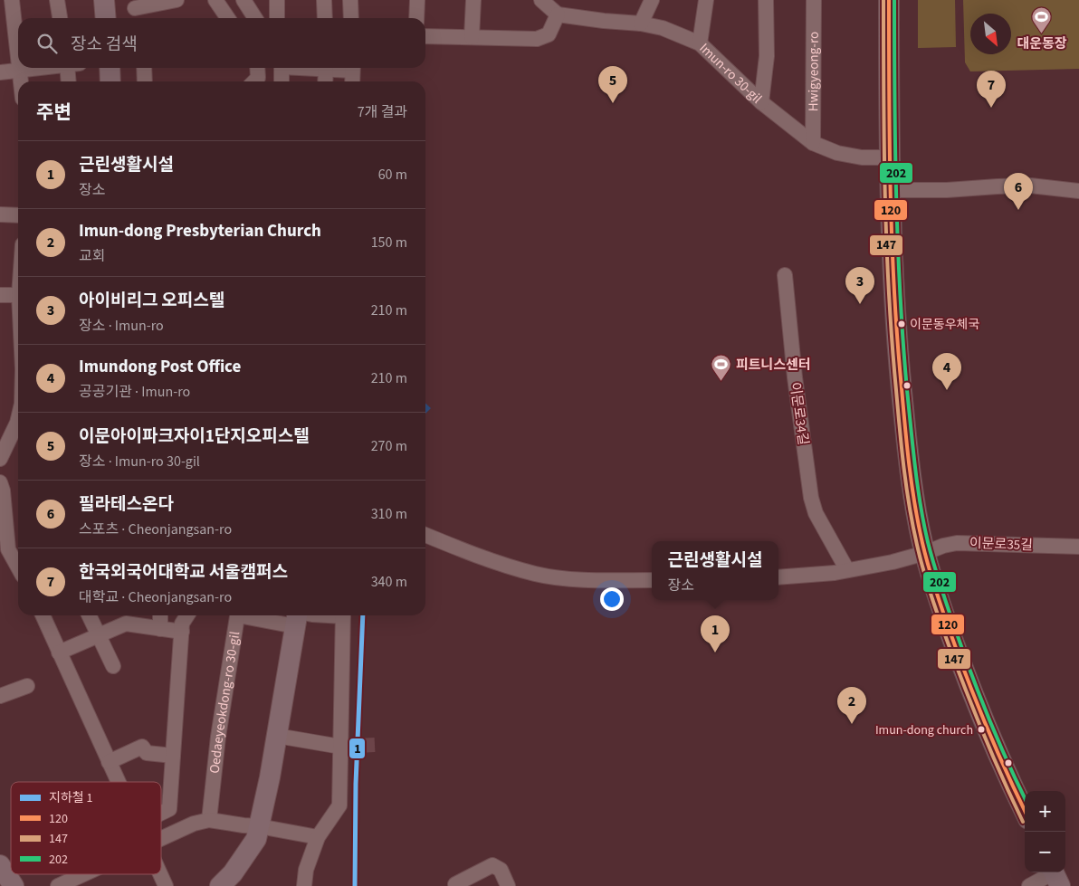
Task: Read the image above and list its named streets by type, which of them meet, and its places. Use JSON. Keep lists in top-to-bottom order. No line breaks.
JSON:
{"streets":{"street":["Hwigyeong-ro","Imun-ro 30-gil","이문로34길","이문로35길","Oedaeyeokdong-ro 30-gil"]},"crossings":[["Hwigyeong-ro","Imun-ro 30-gil"],["이문로34길","이문로35길"]],"places":{"sports":["대운동장","피트니스센터"],"other":["이문동우체국","Imun-dong church"]},"lines":["transit line 120","transit line 147","transit line 202","metro line 1"],"legend":["지하철 1","120","147","202"],"north":"bottom right","page":{"search":"장소 검색","pins":["5","7","6","3","4","1","2"],"heading":["주변","7개 결과"],"list":[{"mark":"1","name":"근린생활시설","note":"장소","value":"60 m"},{"mark":"2","name":"Imun-dong Presbyterian Church","note":"교회","value":"150 m"},{"mark":"3","name":"아이비리그 오피스텔","note":"장소 · Imun-ro","value":"210 m"},{"mark":"4","name":"Imundong Post Office","note":"공공기관 · Imun-ro","value":"210 m"},{"mark":"5","name":"이문아이파크자이1단지오피스텔","note":"장소 · Imun-ro 30-gil","value":"270 m"},{"mark":"6","name":"필라테스온다","note":"스포츠 · Cheonjangsan-ro","value":"310 m"},{"mark":"7","name":"한국외국어대학교 서울캠퍼스","note":"대학교 · Cheonjangsan-ro","value":"340 m"}],"popup":["근린생활시설","장소"],"map_buttons":["+","−"]}}
